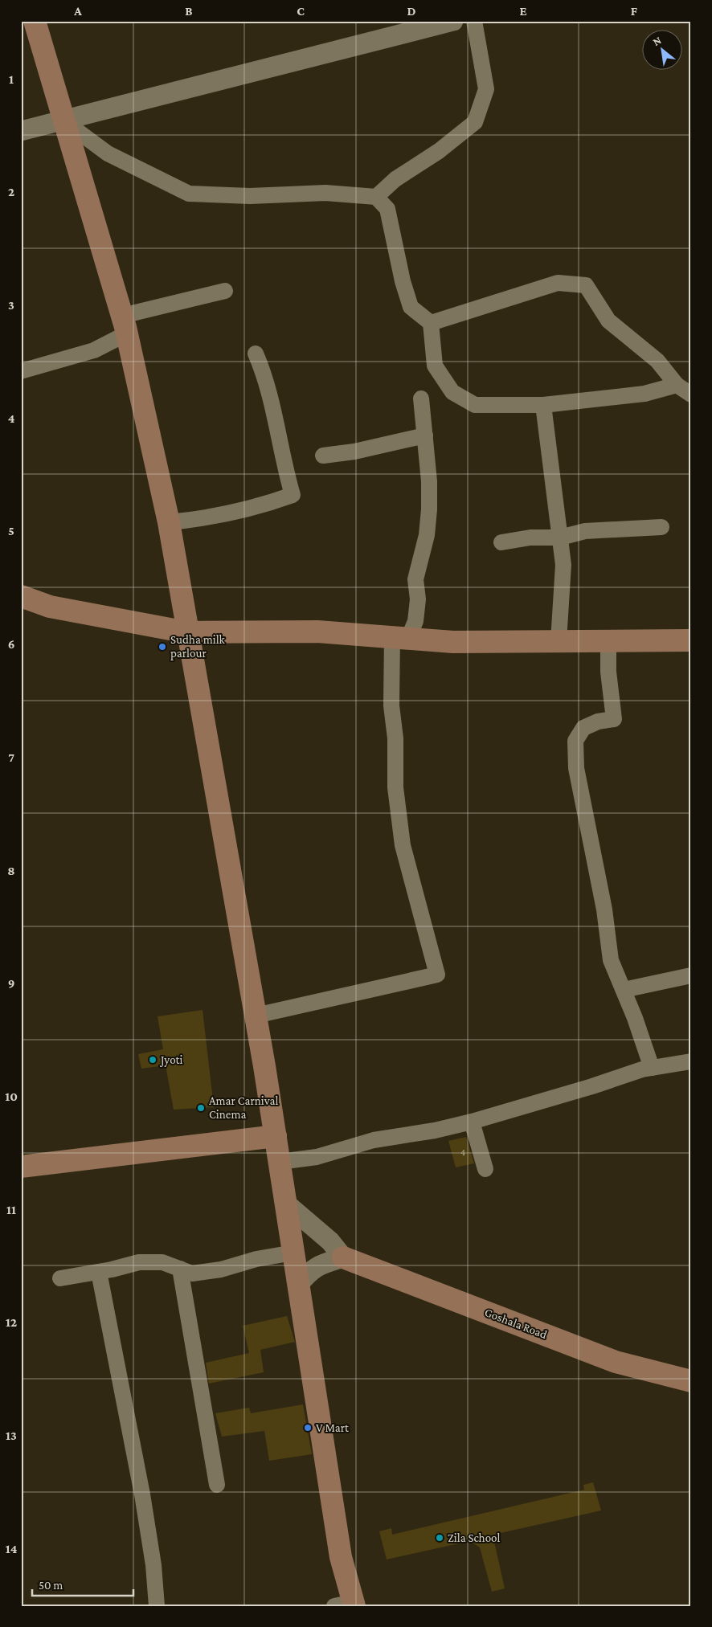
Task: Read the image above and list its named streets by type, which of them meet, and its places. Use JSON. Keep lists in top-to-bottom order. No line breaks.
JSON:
{"streets":{"main road":["Goshala Road"]},"places":["Sudha milk parlour","Jyoti","Amar Carnival Cinema","V Mart","Zila School"],"house_numbers":["4"],"scale_bar":"50 m","north":"top left","grid":{"columns":["A","B","C","D","E","F"],"rows":["1","2","3","4","5","6","7","8","9","10","11","12","13","14"]}}
